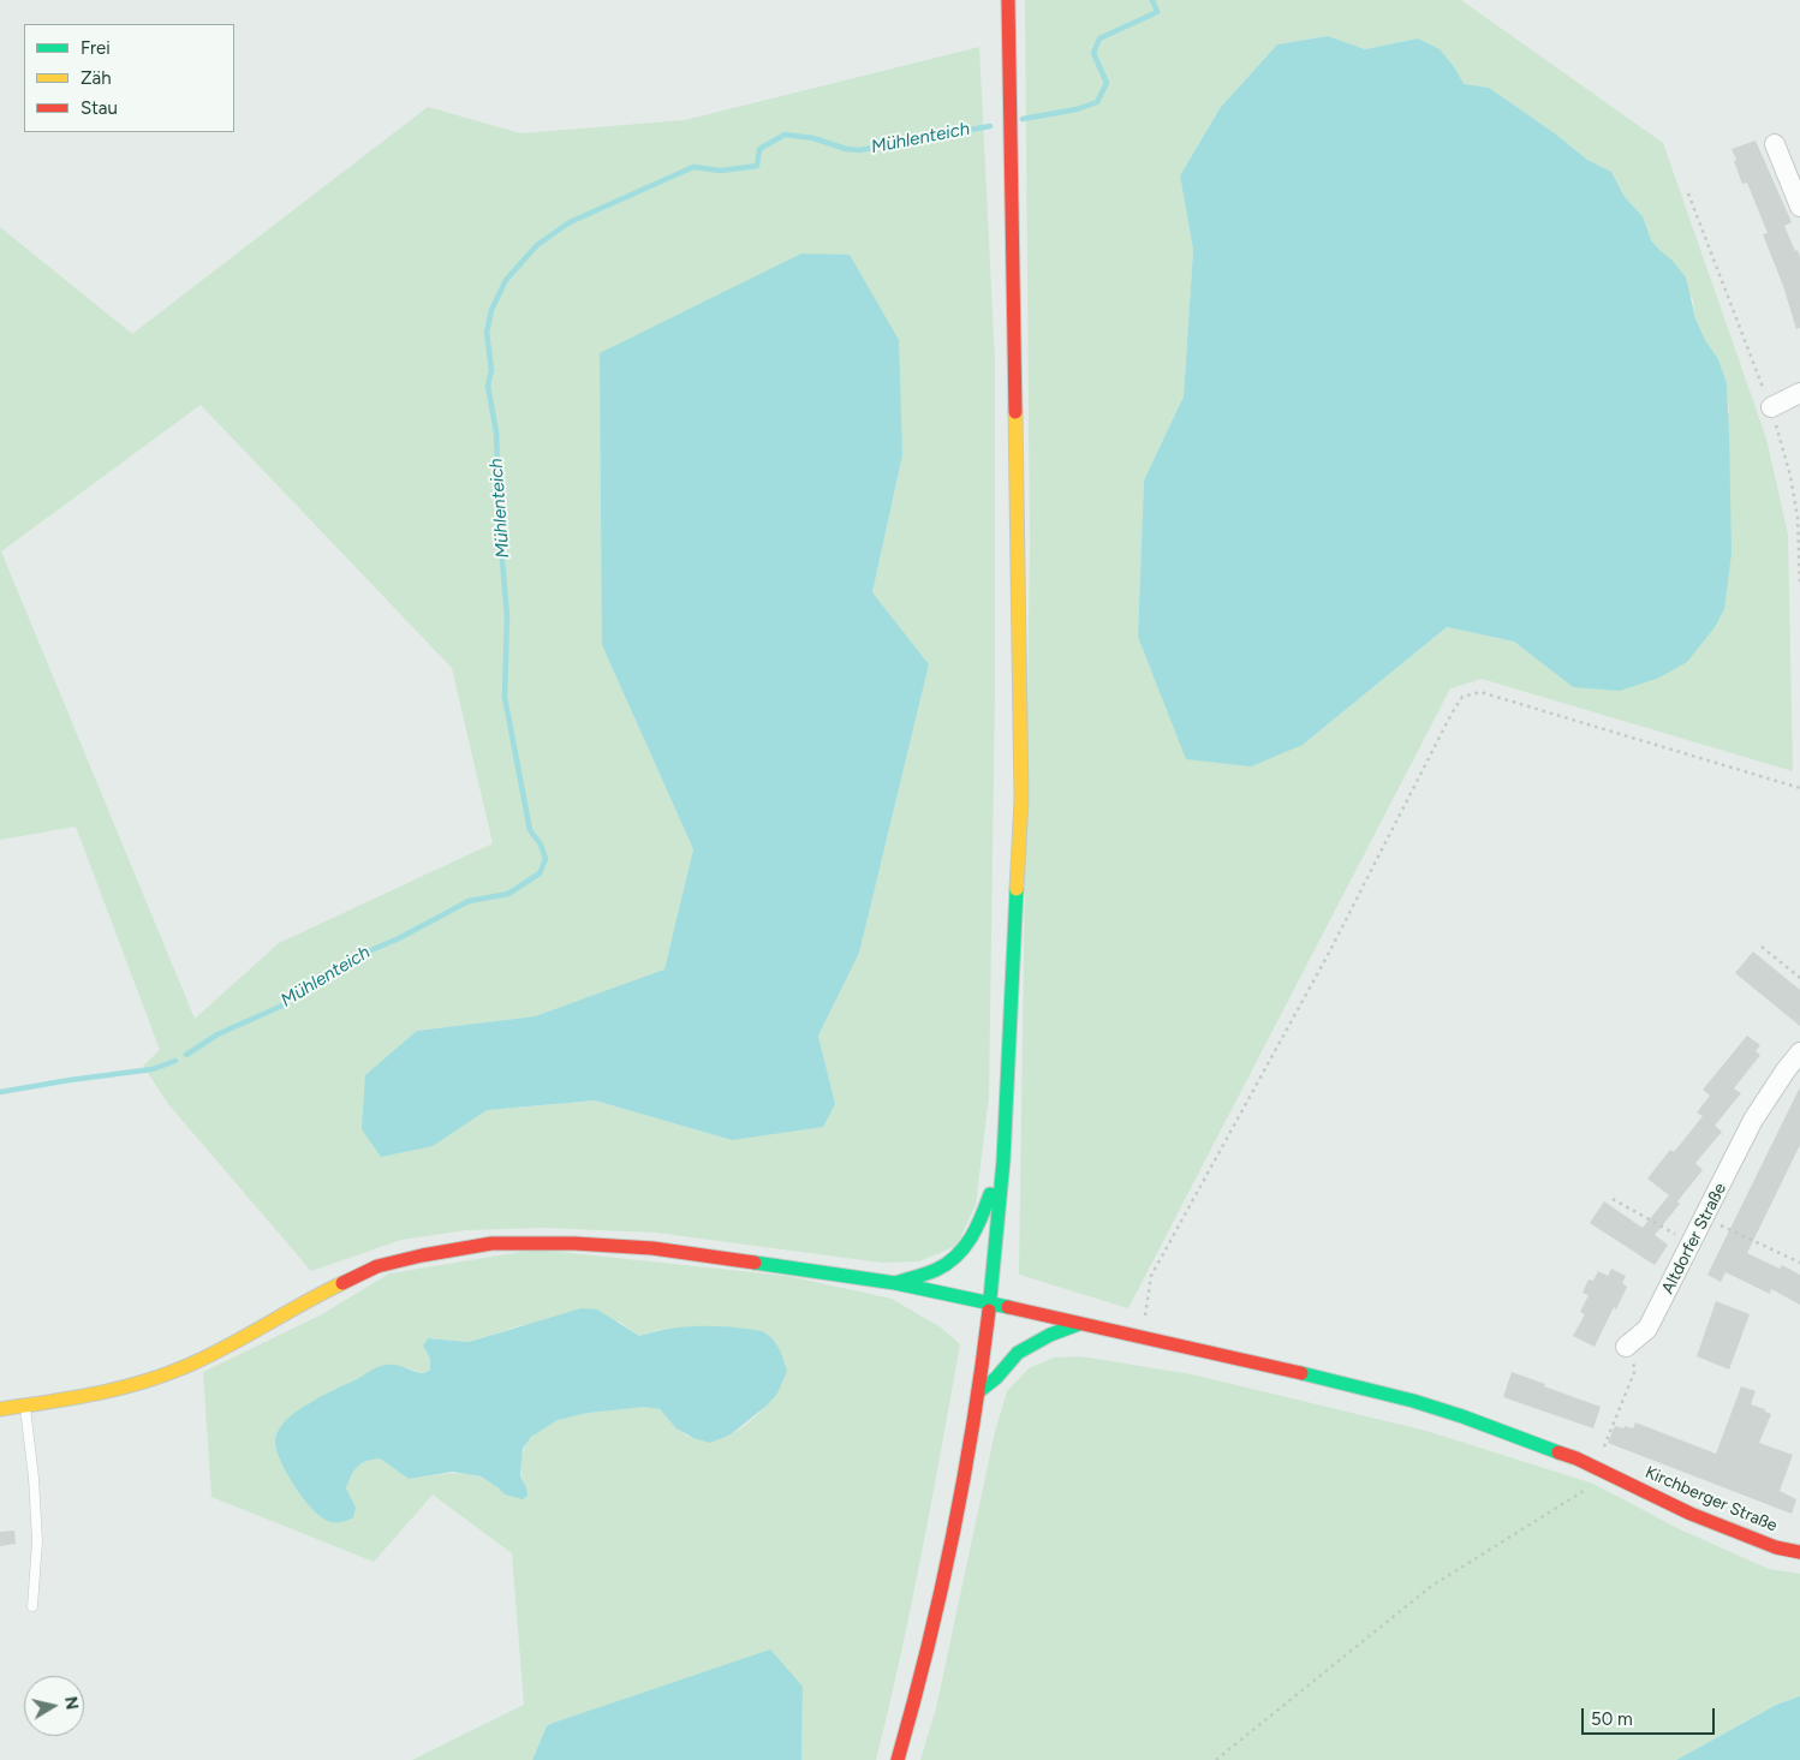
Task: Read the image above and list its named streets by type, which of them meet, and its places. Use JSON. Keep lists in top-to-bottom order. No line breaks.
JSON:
{"streets":{"main road":["Kirchberger Straße"],"street":["Altdorfer Straße"]},"water":["Mühlenteich"],"legend":["Frei","Zäh","Stau"],"scale_bar":"50 m","north":"right"}
